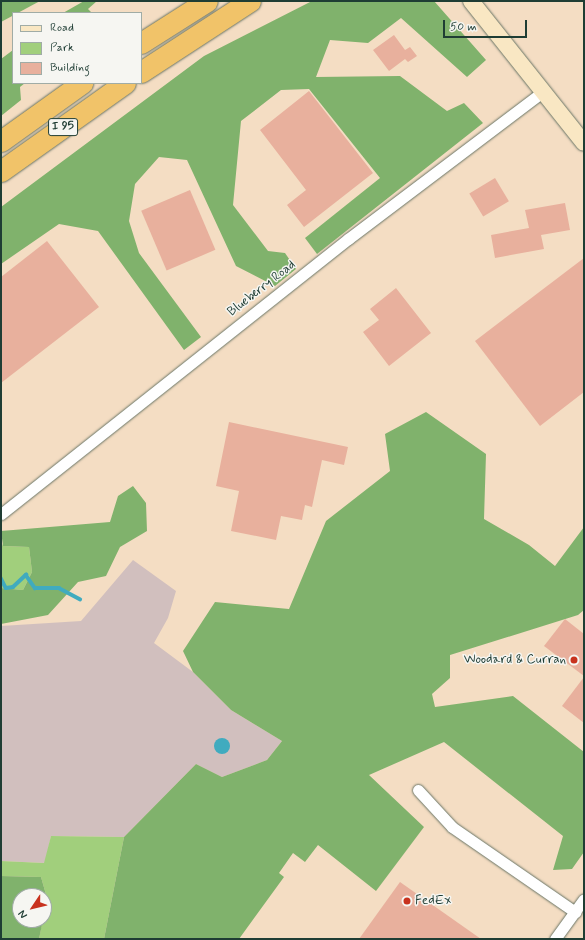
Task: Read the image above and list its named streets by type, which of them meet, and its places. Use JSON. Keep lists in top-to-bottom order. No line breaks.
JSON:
{"streets":{"highway":["I 95"],"street":["Blueberry Road"]},"places":["Woodard & Curran","FedEx"],"legend":["Road","Park","Building"],"scale_bar":"50 m","north":"bottom left"}
